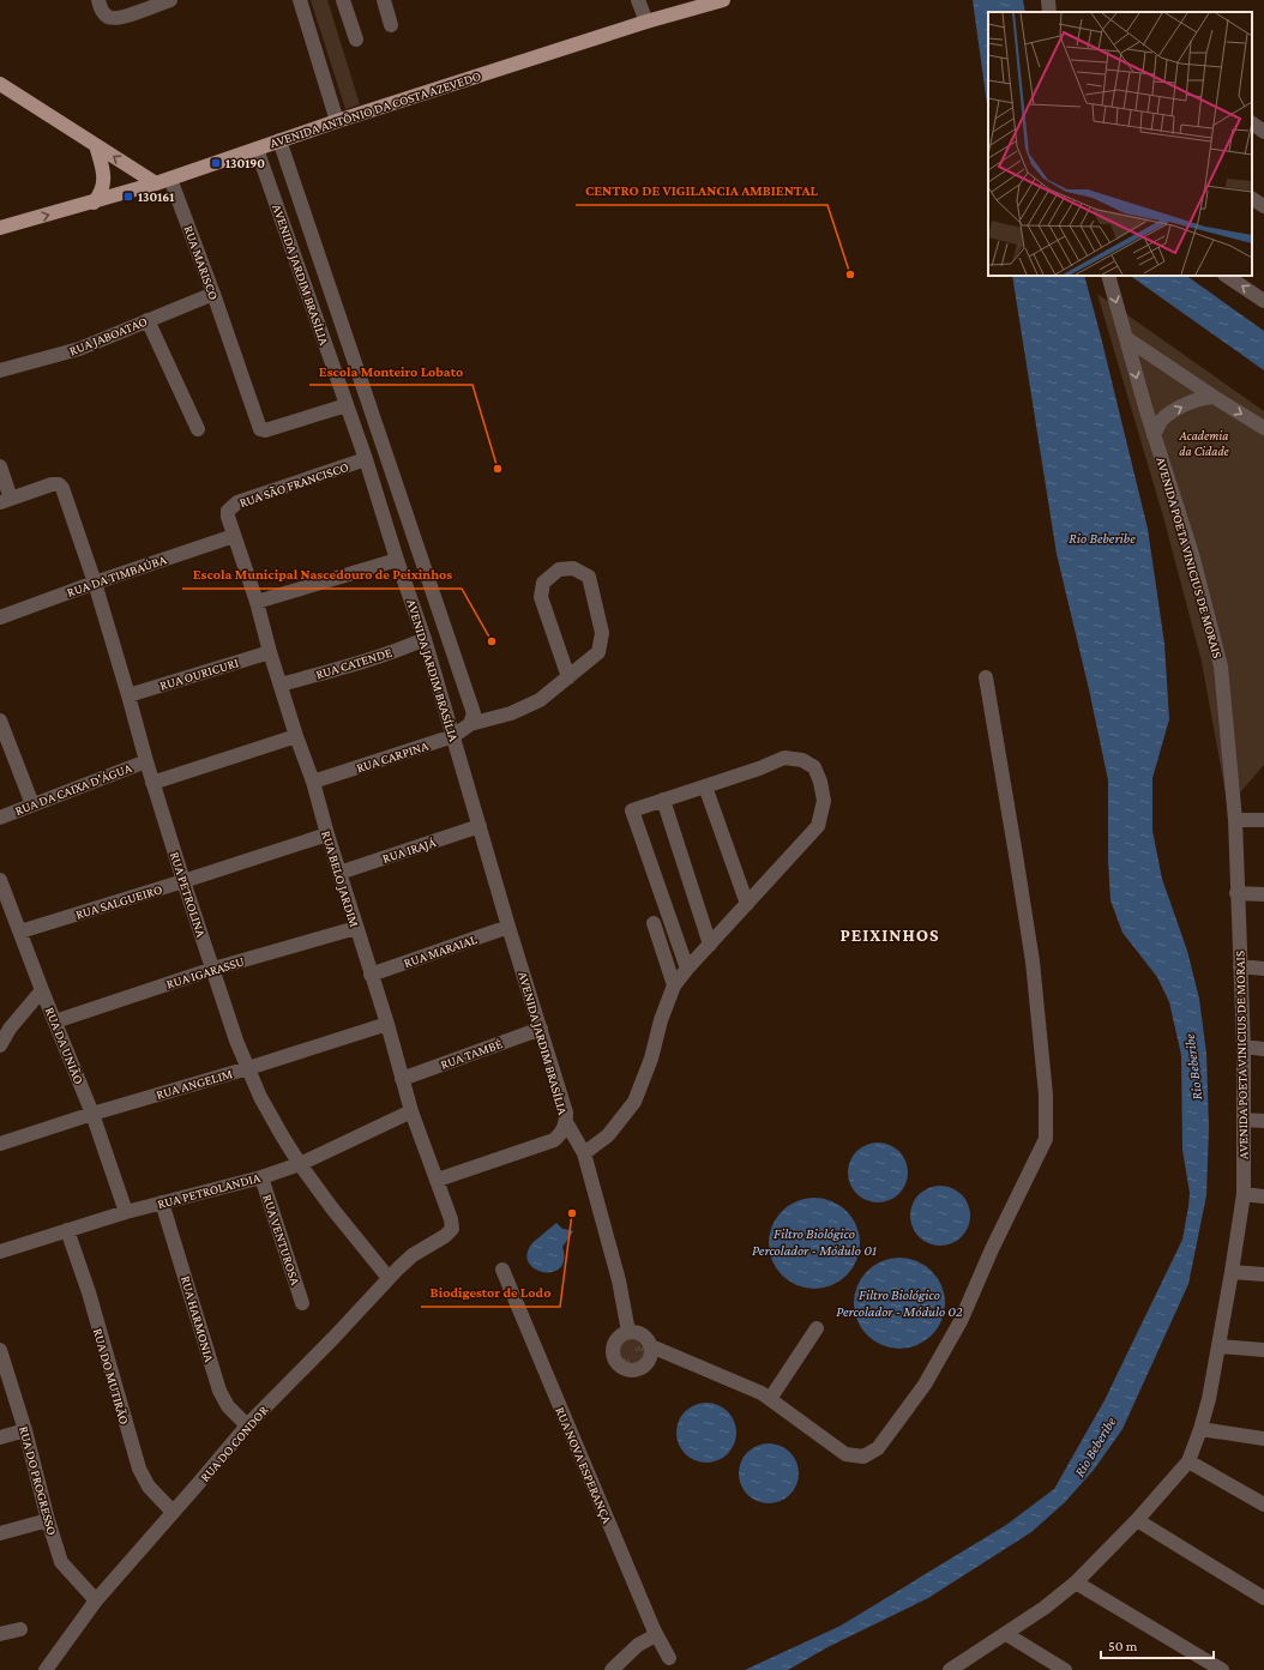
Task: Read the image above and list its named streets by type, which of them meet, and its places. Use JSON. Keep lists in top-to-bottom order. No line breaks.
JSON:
{"streets":{"main road":["AVENIDA ANTÔNIO DA COSTA AZEVEDO"],"street":["RUA MARISCO","AVENIDA JARDIM BRASÍLIA","RUA JABOATAO","RUA SÃO FRANCISCO","AVENIDA POETA VINICIUS DE MORAIS","RUA DA TIMBAÚBA","RUA CATENDE","RUA OURICURI","RUA CARPINA","RUA DA CAIXA D'ÁGUA","RUA IRAJÁ","RUA BELO JARDIM","RUA PETROLINA","RUA SALGUEIRO","RUA MARAIAL","RUA IGARASSU","RUA DA UNIÃO","RUA TAMBÉ","RUA ANGELIM","RUA PETROLANDIA","RUA VENTUROSA","RUA HARMONIA","RUA DO MUTIRÃO","RUA DO CONDOR","RUA NOVA ESPERANÇA","RUA DO PROGRESSO"]},"crossings":[["AVENIDA ANTÔNIO DA COSTA AZEVEDO","RUA MARISCO"],["AVENIDA ANTÔNIO DA COSTA AZEVEDO","AVENIDA JARDIM BRASÍLIA"],["RUA MARISCO","AVENIDA JARDIM BRASÍLIA"],["RUA MARISCO","RUA JABOATAO"],["AVENIDA JARDIM BRASÍLIA","RUA SÃO FRANCISCO"],["AVENIDA JARDIM BRASÍLIA","RUA CATENDE"],["AVENIDA JARDIM BRASÍLIA","RUA CARPINA"],["AVENIDA JARDIM BRASÍLIA","RUA IRAJÁ"],["AVENIDA JARDIM BRASÍLIA","RUA BELO JARDIM"],["AVENIDA JARDIM BRASÍLIA","RUA MARAIAL"],["AVENIDA JARDIM BRASÍLIA","RUA TAMBÉ"],["RUA SÃO FRANCISCO","RUA BELO JARDIM"],["RUA DA TIMBAÚBA","RUA BELO JARDIM"],["RUA DA TIMBAÚBA","RUA PETROLINA"],["RUA CATENDE","RUA BELO JARDIM"],["RUA OURICURI","RUA BELO JARDIM"],["RUA OURICURI","RUA PETROLINA"],["RUA CARPINA","RUA BELO JARDIM"],["RUA DA CAIXA D'ÁGUA","RUA PETROLINA"],["RUA IRAJÁ","RUA BELO JARDIM"],["RUA BELO JARDIM","RUA SALGUEIRO"],["RUA BELO JARDIM","RUA MARAIAL"],["RUA BELO JARDIM","RUA IGARASSU"],["RUA BELO JARDIM","RUA TAMBÉ"],["RUA BELO JARDIM","RUA ANGELIM"],["RUA BELO JARDIM","RUA PETROLANDIA"],["RUA BELO JARDIM","RUA DO CONDOR"],["RUA PETROLINA","RUA SALGUEIRO"],["RUA PETROLINA","RUA IGARASSU"],["RUA PETROLINA","RUA ANGELIM"],["RUA PETROLINA","RUA PETROLANDIA"],["RUA PETROLINA","RUA DO CONDOR"],["RUA SALGUEIRO","RUA DA UNIÃO"],["RUA IGARASSU","RUA DA UNIÃO"],["RUA DA UNIÃO","RUA ANGELIM"],["RUA DA UNIÃO","RUA PETROLANDIA"],["RUA PETROLANDIA","RUA VENTUROSA"],["RUA PETROLANDIA","RUA HARMONIA"],["RUA PETROLANDIA","RUA DO MUTIRÃO"],["RUA HARMONIA","RUA DO CONDOR"],["RUA DO MUTIRÃO","RUA DO CONDOR"],["RUA DO CONDOR","RUA DO PROGRESSO"]],"districts":["PEIXINHOS"],"water":["Rio Beberibe","Filtro Biológico Percolador - Módulo 01","Filtro Biológico Percolador - Módulo 02"],"parks":["Academia da Cidade"],"places":{"transit":["130190","130161"],"other":["CENTRO DE VIGILANCIA AMBIENTAL","Escola Monteiro Lobato","Escola Municipal Nascedouro de Peixinhos","Biodigestor de Lodo"]},"scale_bar":"50 m"}
